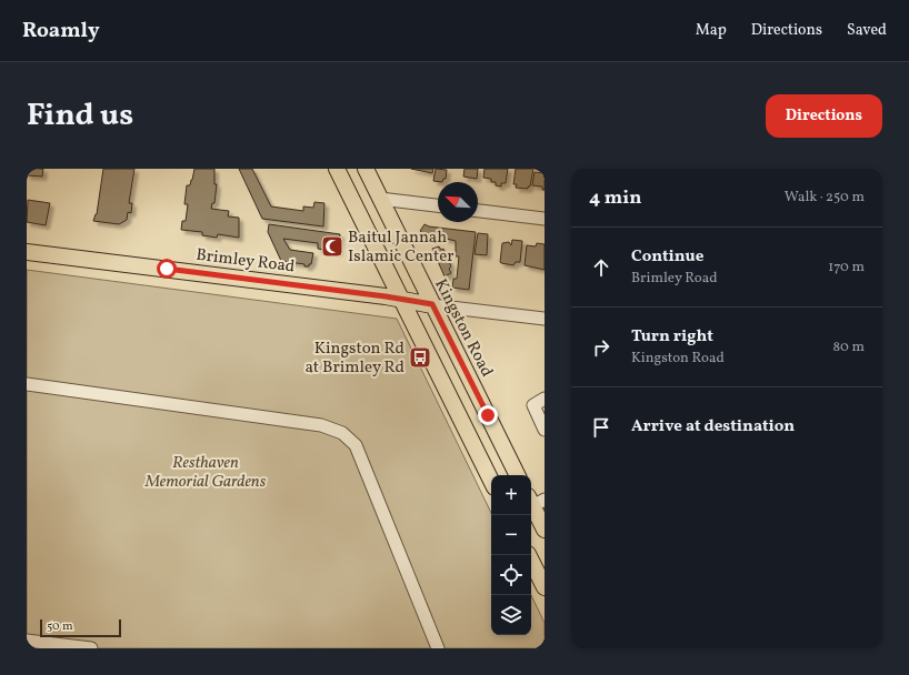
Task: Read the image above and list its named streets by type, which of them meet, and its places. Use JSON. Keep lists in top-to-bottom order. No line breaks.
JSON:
{"streets":{"main road":["Brimley Road","Kingston Road"]},"crossings":[["Brimley Road","Kingston Road"]],"parks":["Resthaven Memorial Gardens"],"places":{"mosque":["Baitul Jannah Islamic Center"],"bus stop":["Kingston Rd at Brimley Rd"]},"scale_bar":"50 m","north":"top left","page":{"header":"Roamly","nav":["Map","Directions","Saved"],"title":"Find us","buttons":"Directions","heading":["4 min","Walk · 250 m"],"list":[["Continue","Brimley Road","170 m"],["Turn right","Kingston Road","80 m"],"Arrive at destination"],"map_buttons":["+","−"],"scale":"50 m"}}
